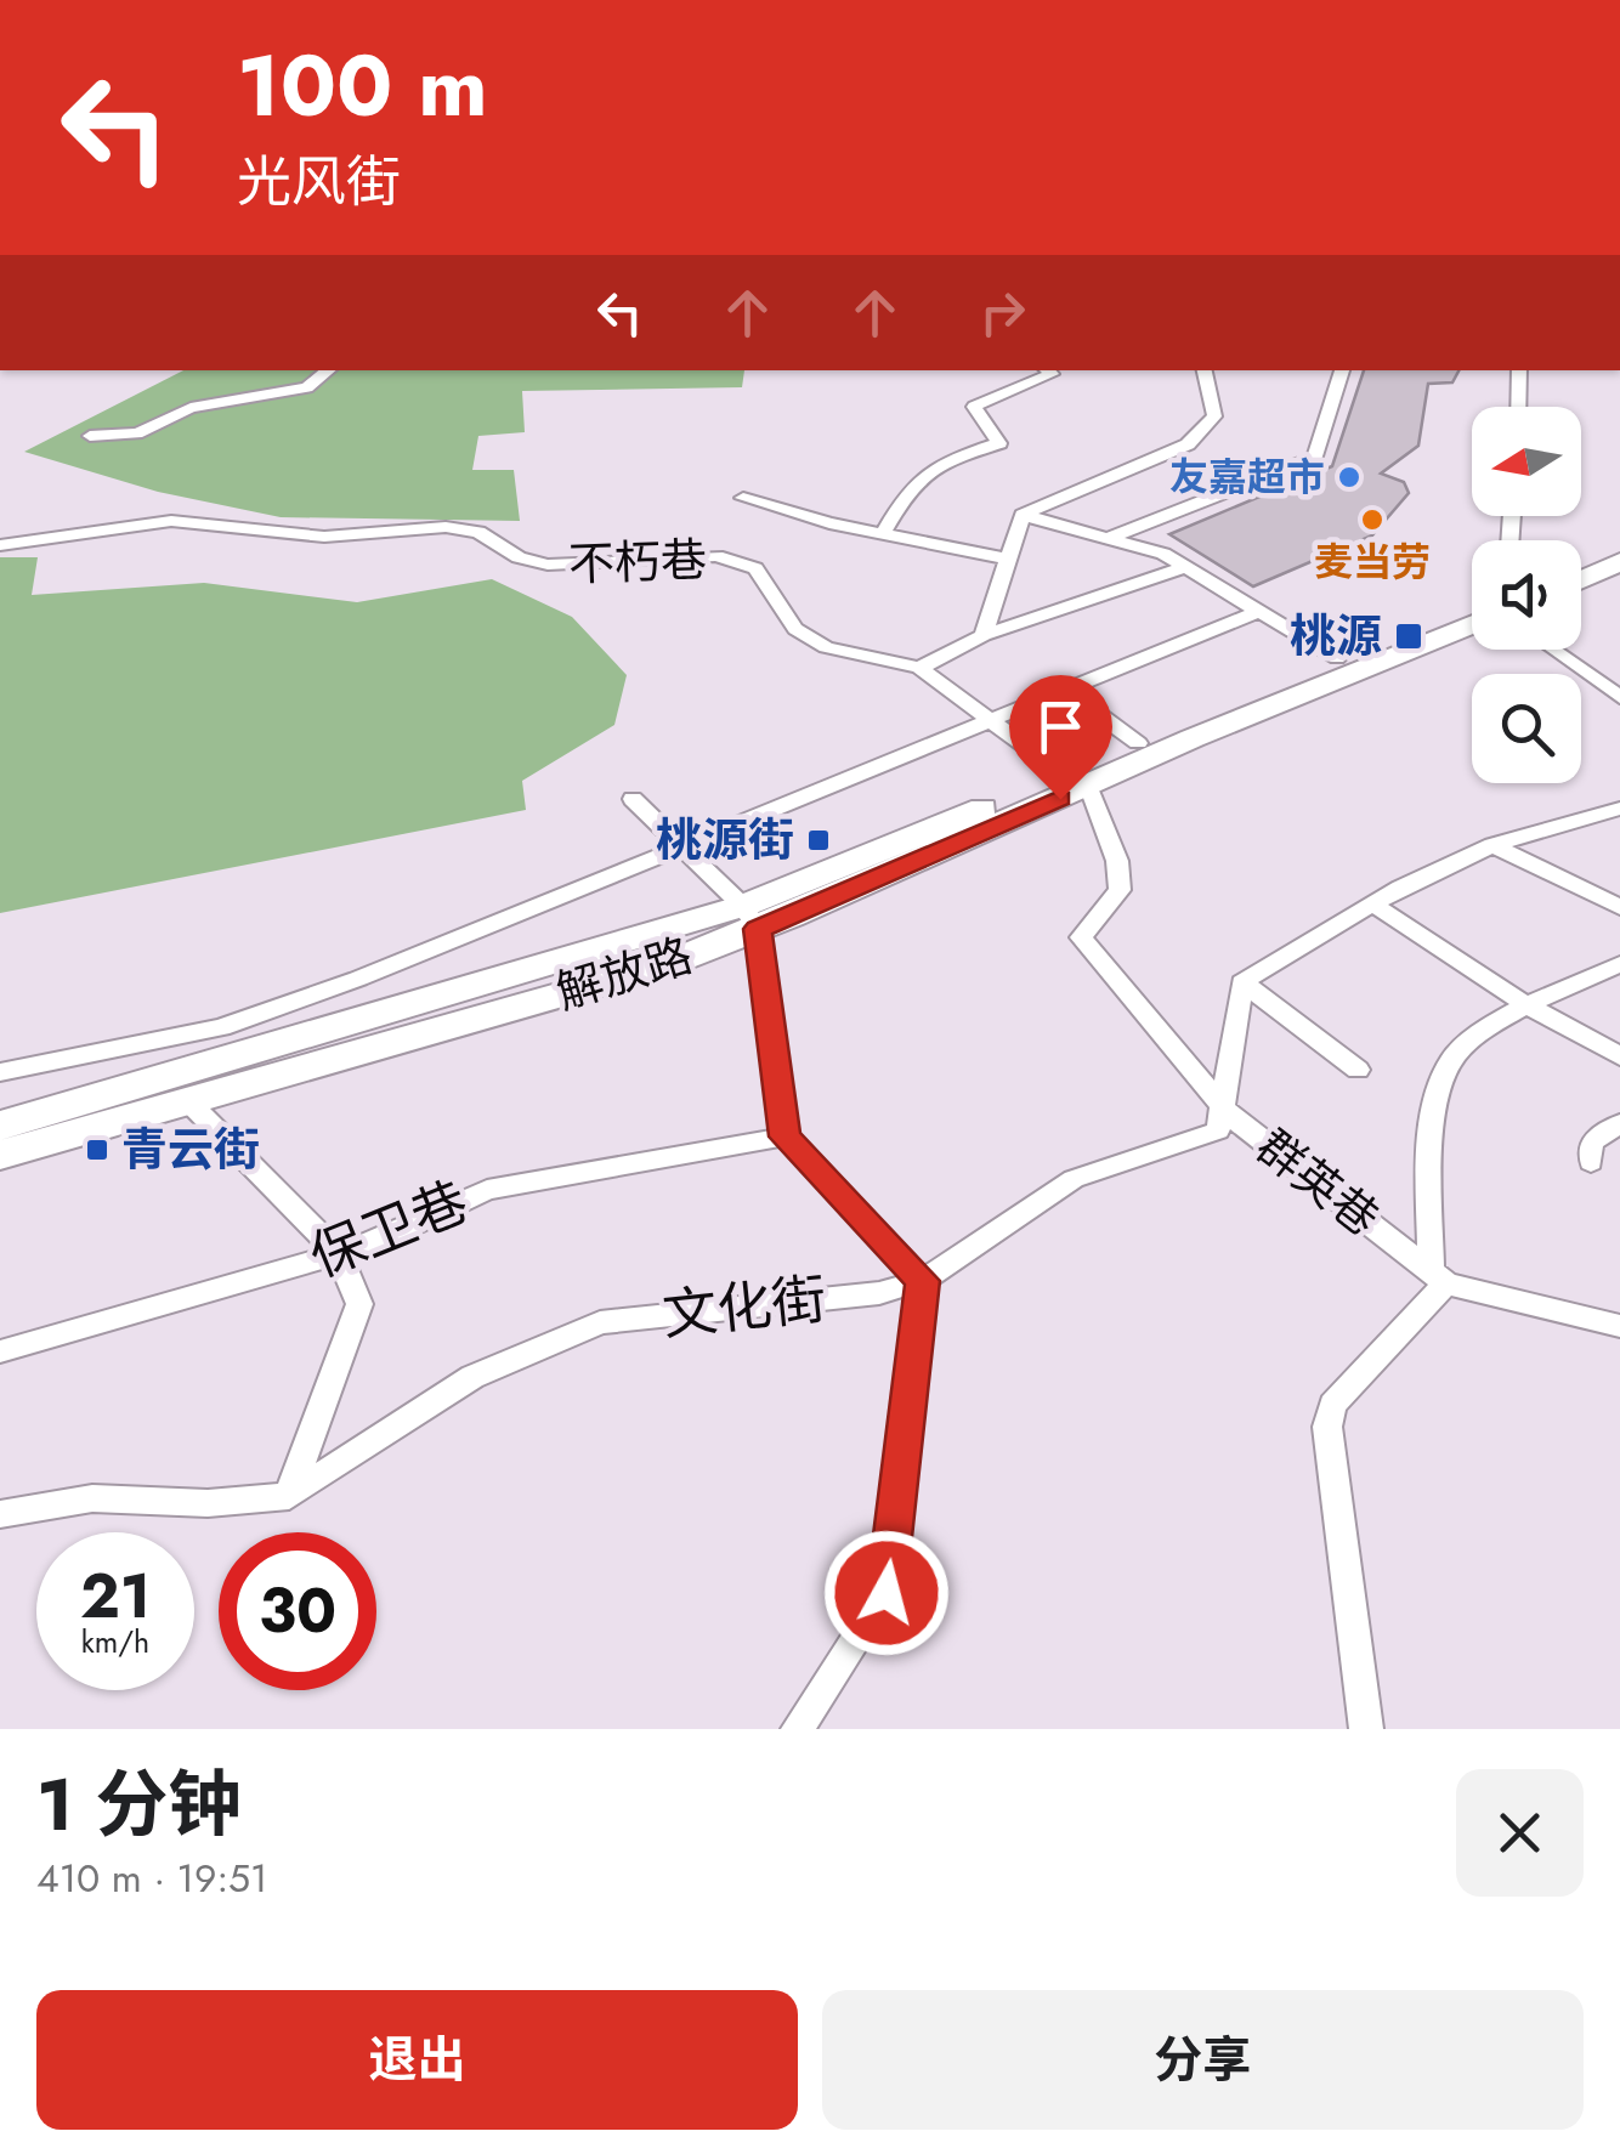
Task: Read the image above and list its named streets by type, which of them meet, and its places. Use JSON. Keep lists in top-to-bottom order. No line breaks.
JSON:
{"streets":{"main road":["解放路"],"street":["不朽巷","群英巷","保卫巷","文化街"]},"crossings":[["不朽巷","解放路"],["不朽巷","群英巷"],["解放路","群英巷"],["群英巷","文化街"]],"places":{"other":["友嘉超市","麦当劳"],"transit":["桃源","桃源街","青云街"]},"north":"left","page":{"turn":["100 m","光风街"],"speed":"21 km/h","limit":"30","heading":["1 分钟","410 m · 19:51"],"buttons":["退出","分享"]}}
